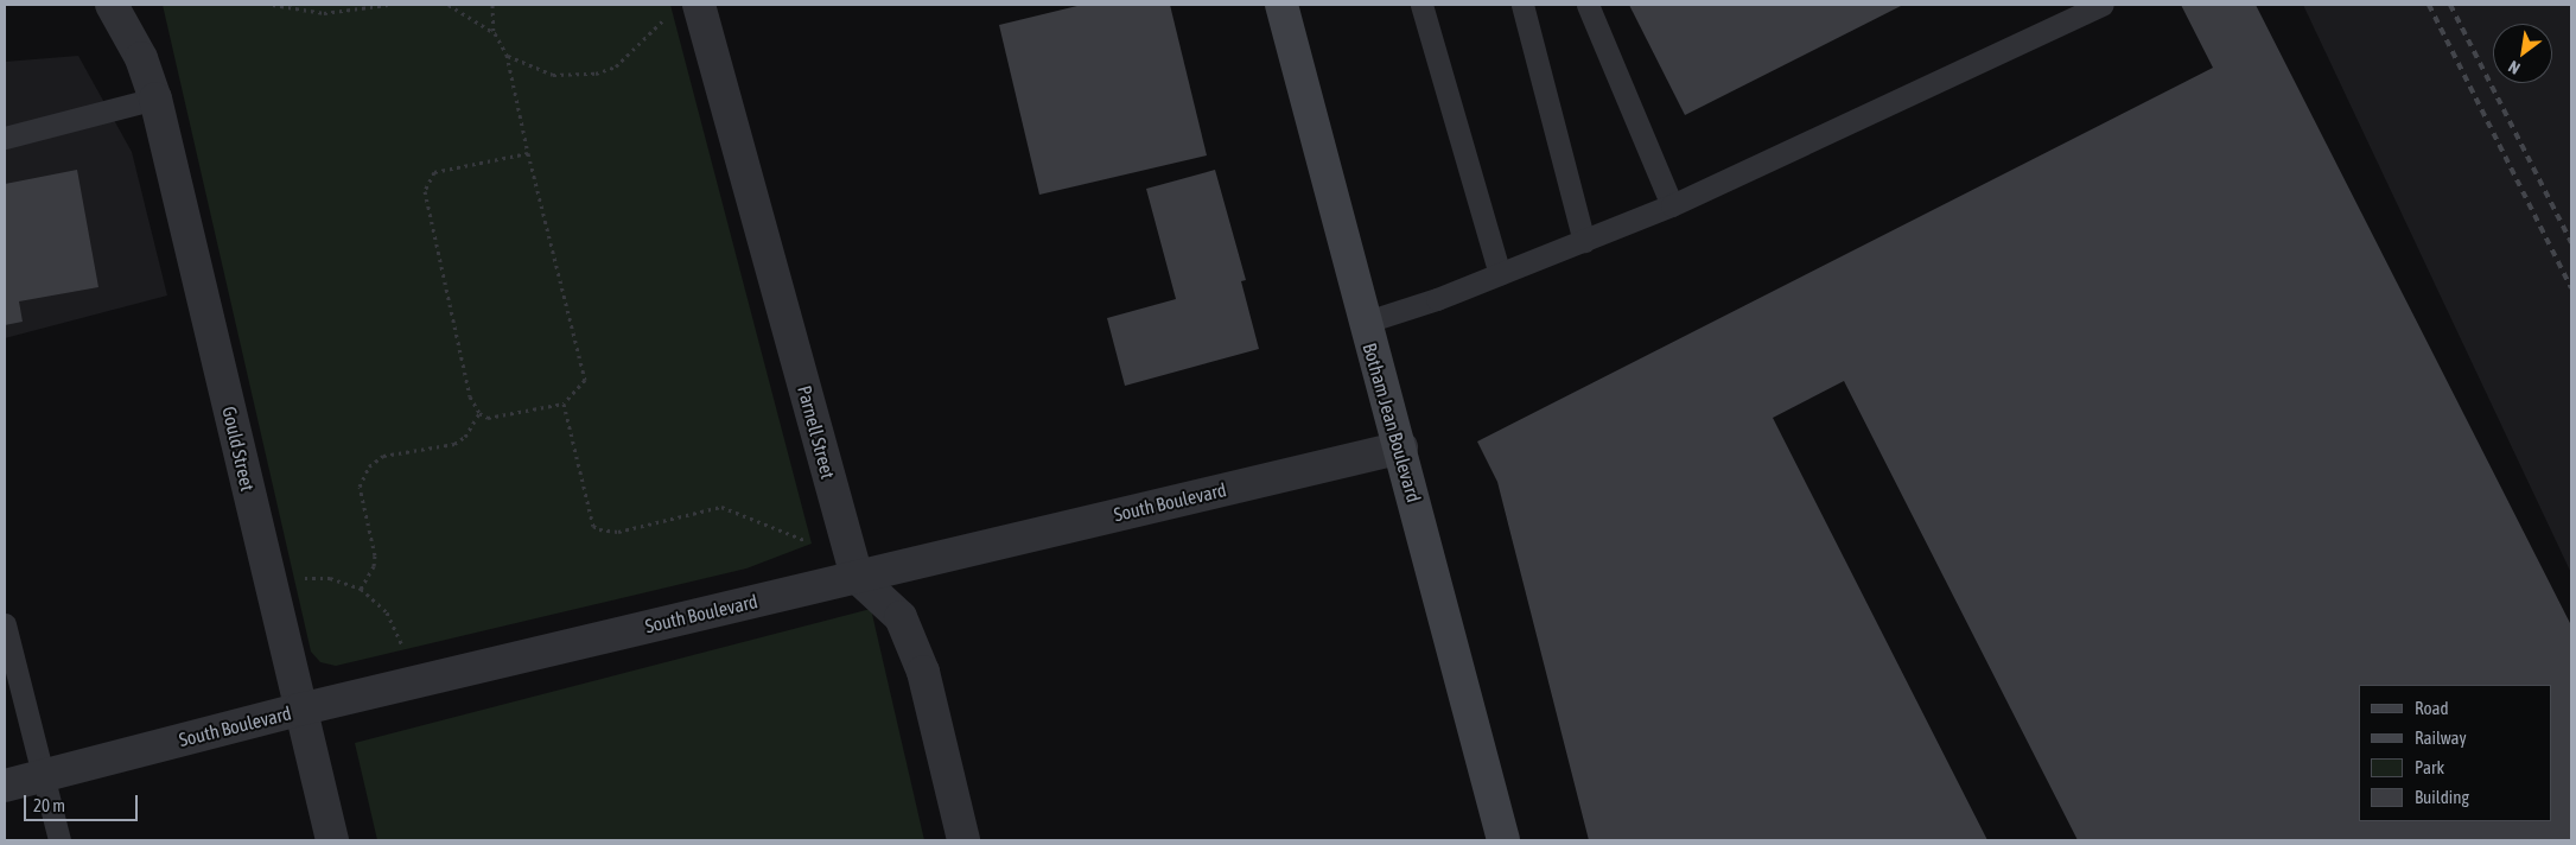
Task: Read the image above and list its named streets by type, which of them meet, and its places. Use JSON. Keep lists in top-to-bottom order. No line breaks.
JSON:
{"streets":{"main road":["Botham Jean Boulevard"],"street":["Parnell Street","Gould Street","South Boulevard"]},"crossings":[["Botham Jean Boulevard","South Boulevard"],["Parnell Street","South Boulevard"],["Gould Street","South Boulevard"]],"legend":["Road","Railway","Park","Building"],"scale_bar":"20 m","north":"bottom left"}
